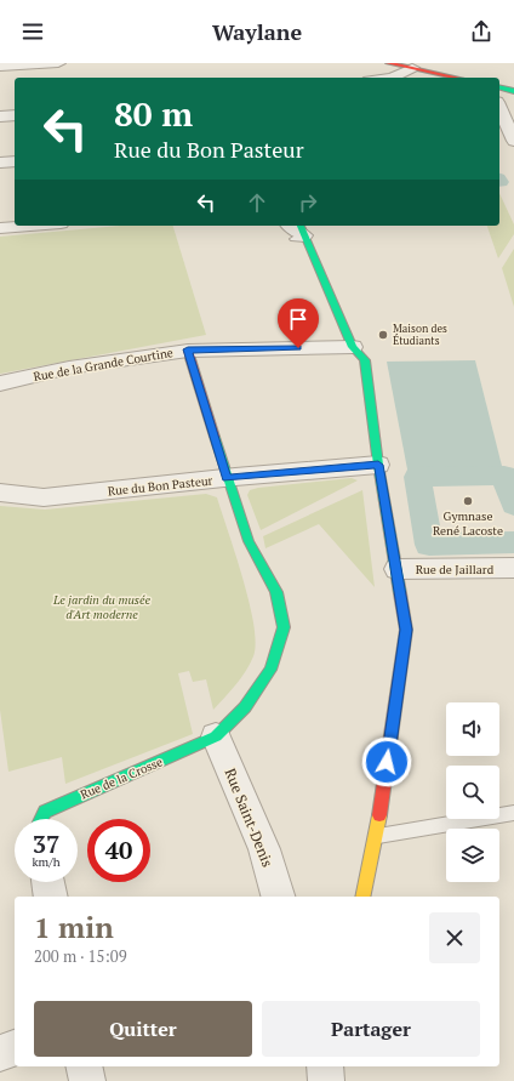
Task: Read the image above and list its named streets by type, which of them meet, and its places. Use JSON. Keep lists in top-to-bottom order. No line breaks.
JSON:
{"streets":{"street":["Rue de la Grande Courtine","Rue du Bon Pasteur","Rue de Jaillard","Rue de la Crosse","Rue Saint-Denis"]},"crossings":[["Rue de la Crosse","Rue Saint-Denis"]],"parks":["Le jardin du musée d'Art moderne"],"places":["Maison des Étudiants","Gymnase René Lacoste"],"page":{"header":"Waylane","turn":["80 m","Rue du Bon Pasteur"],"speed":"37 km/h","limit":"40","heading":["1 min","200 m · 15:09"],"buttons":["Quitter","Partager"]}}
